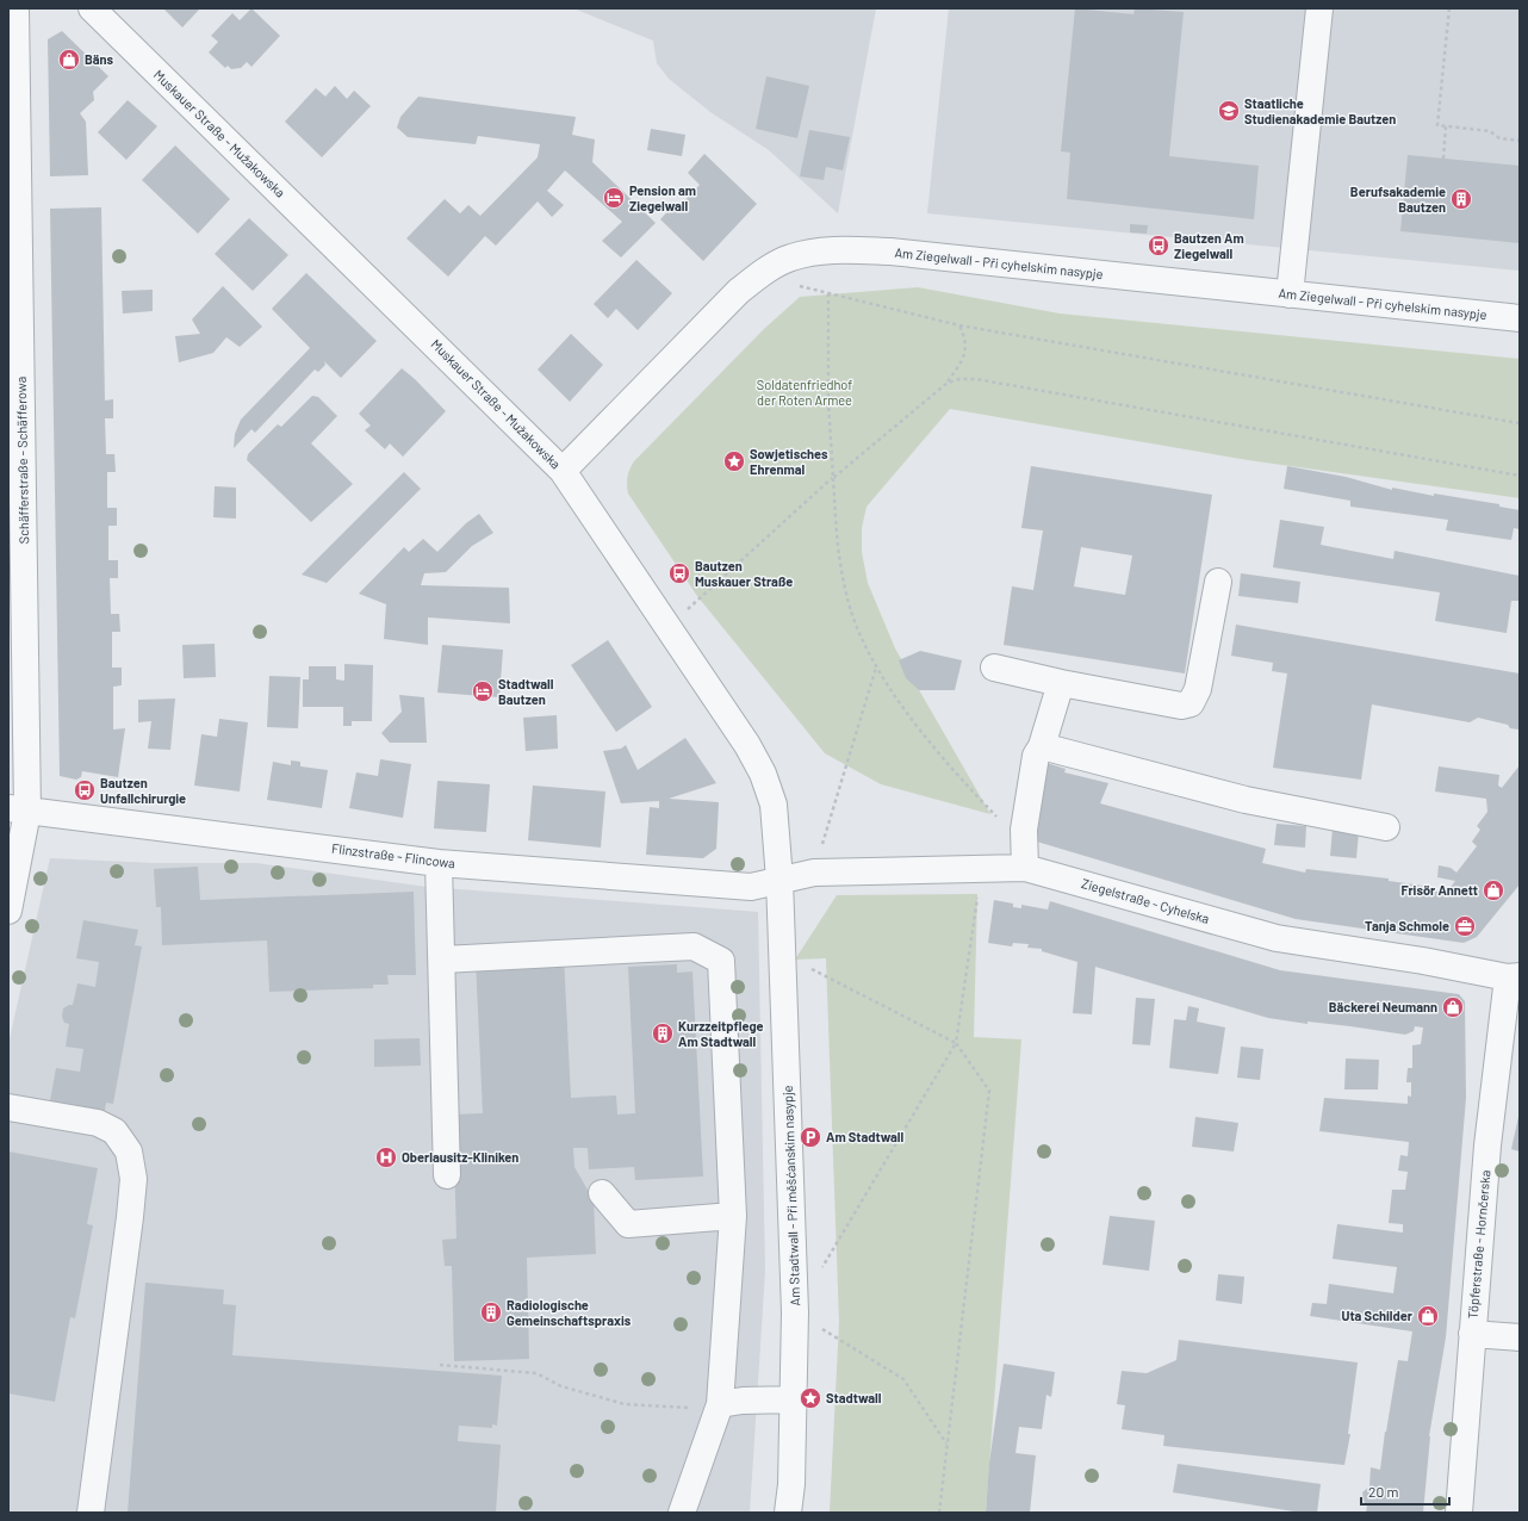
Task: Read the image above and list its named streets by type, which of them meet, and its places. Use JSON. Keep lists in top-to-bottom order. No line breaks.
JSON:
{"streets":{"street":["Muskauer Straße - Mužakowska","Am Ziegelwall - Při cyhelskim nasypje","Schäfferstraße - Schäfferowa","Flinzstraße - Flincowa","Ziegelstraße - Cyhelska","Am Stadtwall - Při měšćanskim nasypje","Töpferstraße - Hornčerska"]},"crossings":[["Muskauer Straße - Mužakowska","Am Ziegelwall - Při cyhelskim nasypje"],["Muskauer Straße - Mužakowska","Flinzstraße - Flincowa"],["Muskauer Straße - Mužakowska","Ziegelstraße - Cyhelska"],["Muskauer Straße - Mužakowska","Am Stadtwall - Při měšćanskim nasypje"],["Schäfferstraße - Schäfferowa","Flinzstraße - Flincowa"],["Flinzstraße - Flincowa","Ziegelstraße - Cyhelska"],["Flinzstraße - Flincowa","Am Stadtwall - Při měšćanskim nasypje"],["Ziegelstraße - Cyhelska","Am Stadtwall - Při měšćanskim nasypje"],["Ziegelstraße - Cyhelska","Töpferstraße - Hornčerska"]],"parks":["Soldatenfriedhof der Roten Armee"],"places":{"shop":["Bäns","Frisör Annett","Bäckerei Neumann","Uta Schilder"],"school or university":["Staatliche Studienakademie Bautzen"],"hotel":["Pension am Ziegelwall","Stadtwall Bautzen"],"building":["Berufsakademie Bautzen","Kurzzeitpflege Am Stadtwall","Radiologische Gemeinschaftspraxis"],"bus stop":["Bautzen Am Ziegelwall","Bautzen Muskauer Straße","Bautzen Unfallchirurgie"],"place":["Sowjetisches Ehrenmal","Stadtwall"],"office":["Tanja Schmole"],"parking":["Am Stadtwall"],"hospital":["Oberlausitz-Kliniken"]},"scale_bar":"20 m"}
